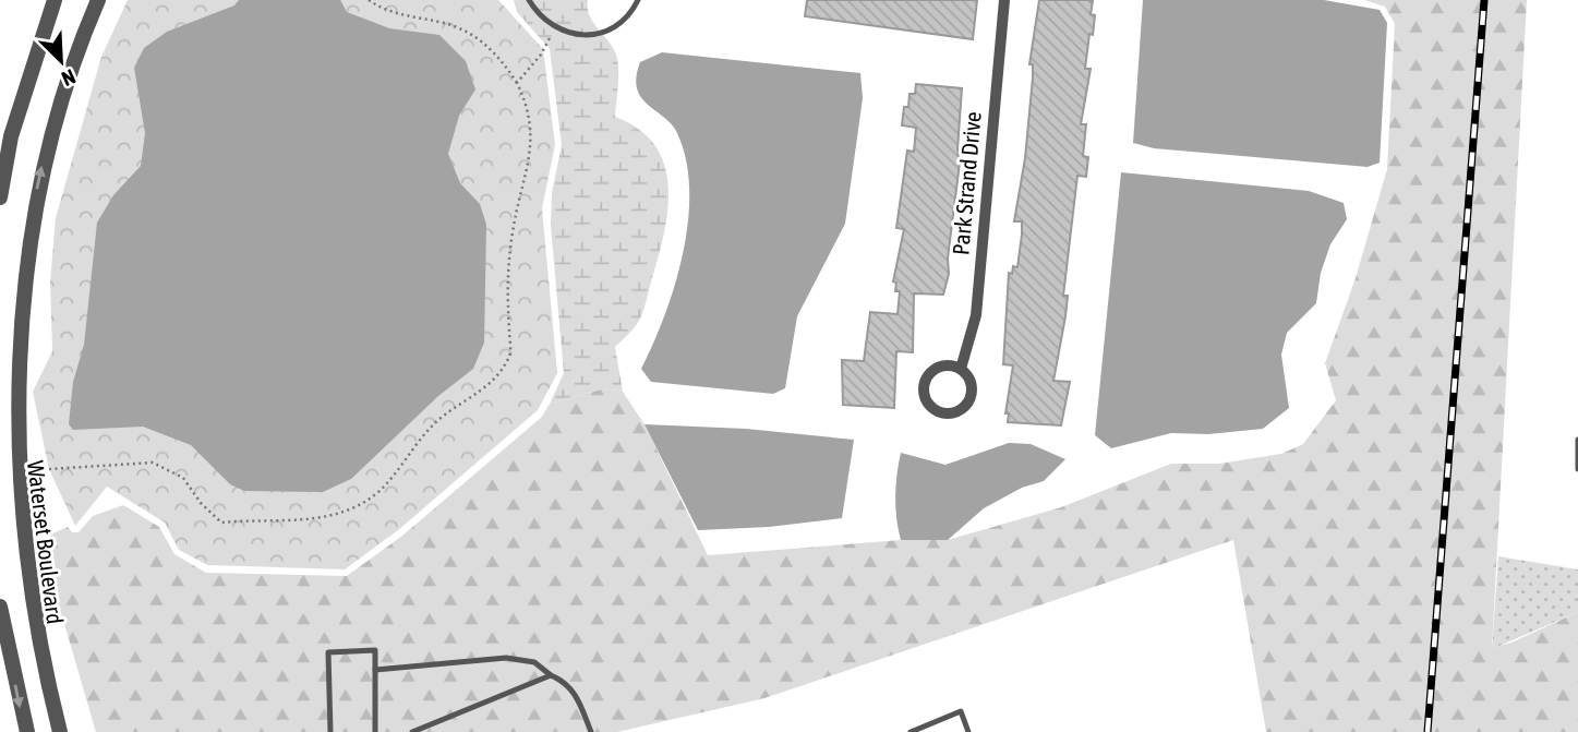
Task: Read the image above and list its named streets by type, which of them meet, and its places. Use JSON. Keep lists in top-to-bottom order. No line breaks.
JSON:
{"streets":{"street":["Park Strand Drive","Waterset Boulevard"]},"north":"bottom right"}
